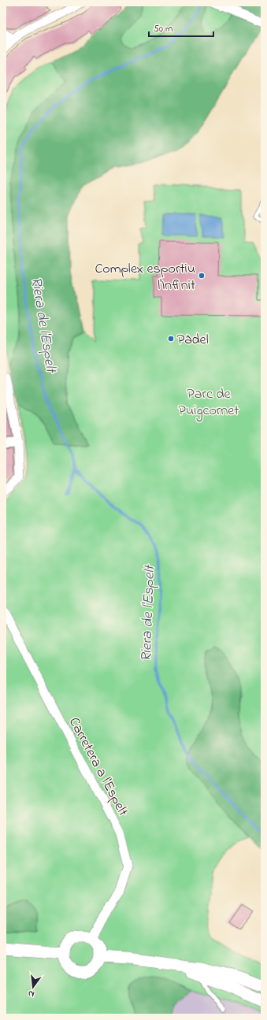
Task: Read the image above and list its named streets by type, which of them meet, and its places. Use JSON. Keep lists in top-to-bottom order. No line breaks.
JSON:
{"streets":{"street":["Carretera a l'Espelt"]},"water":["Riera de l'Espelt"],"parks":["Parc de Puigcornet"],"places":["Complex esportiu l'Infinit","Pàdel"],"scale_bar":"50 m","north":"bottom"}
